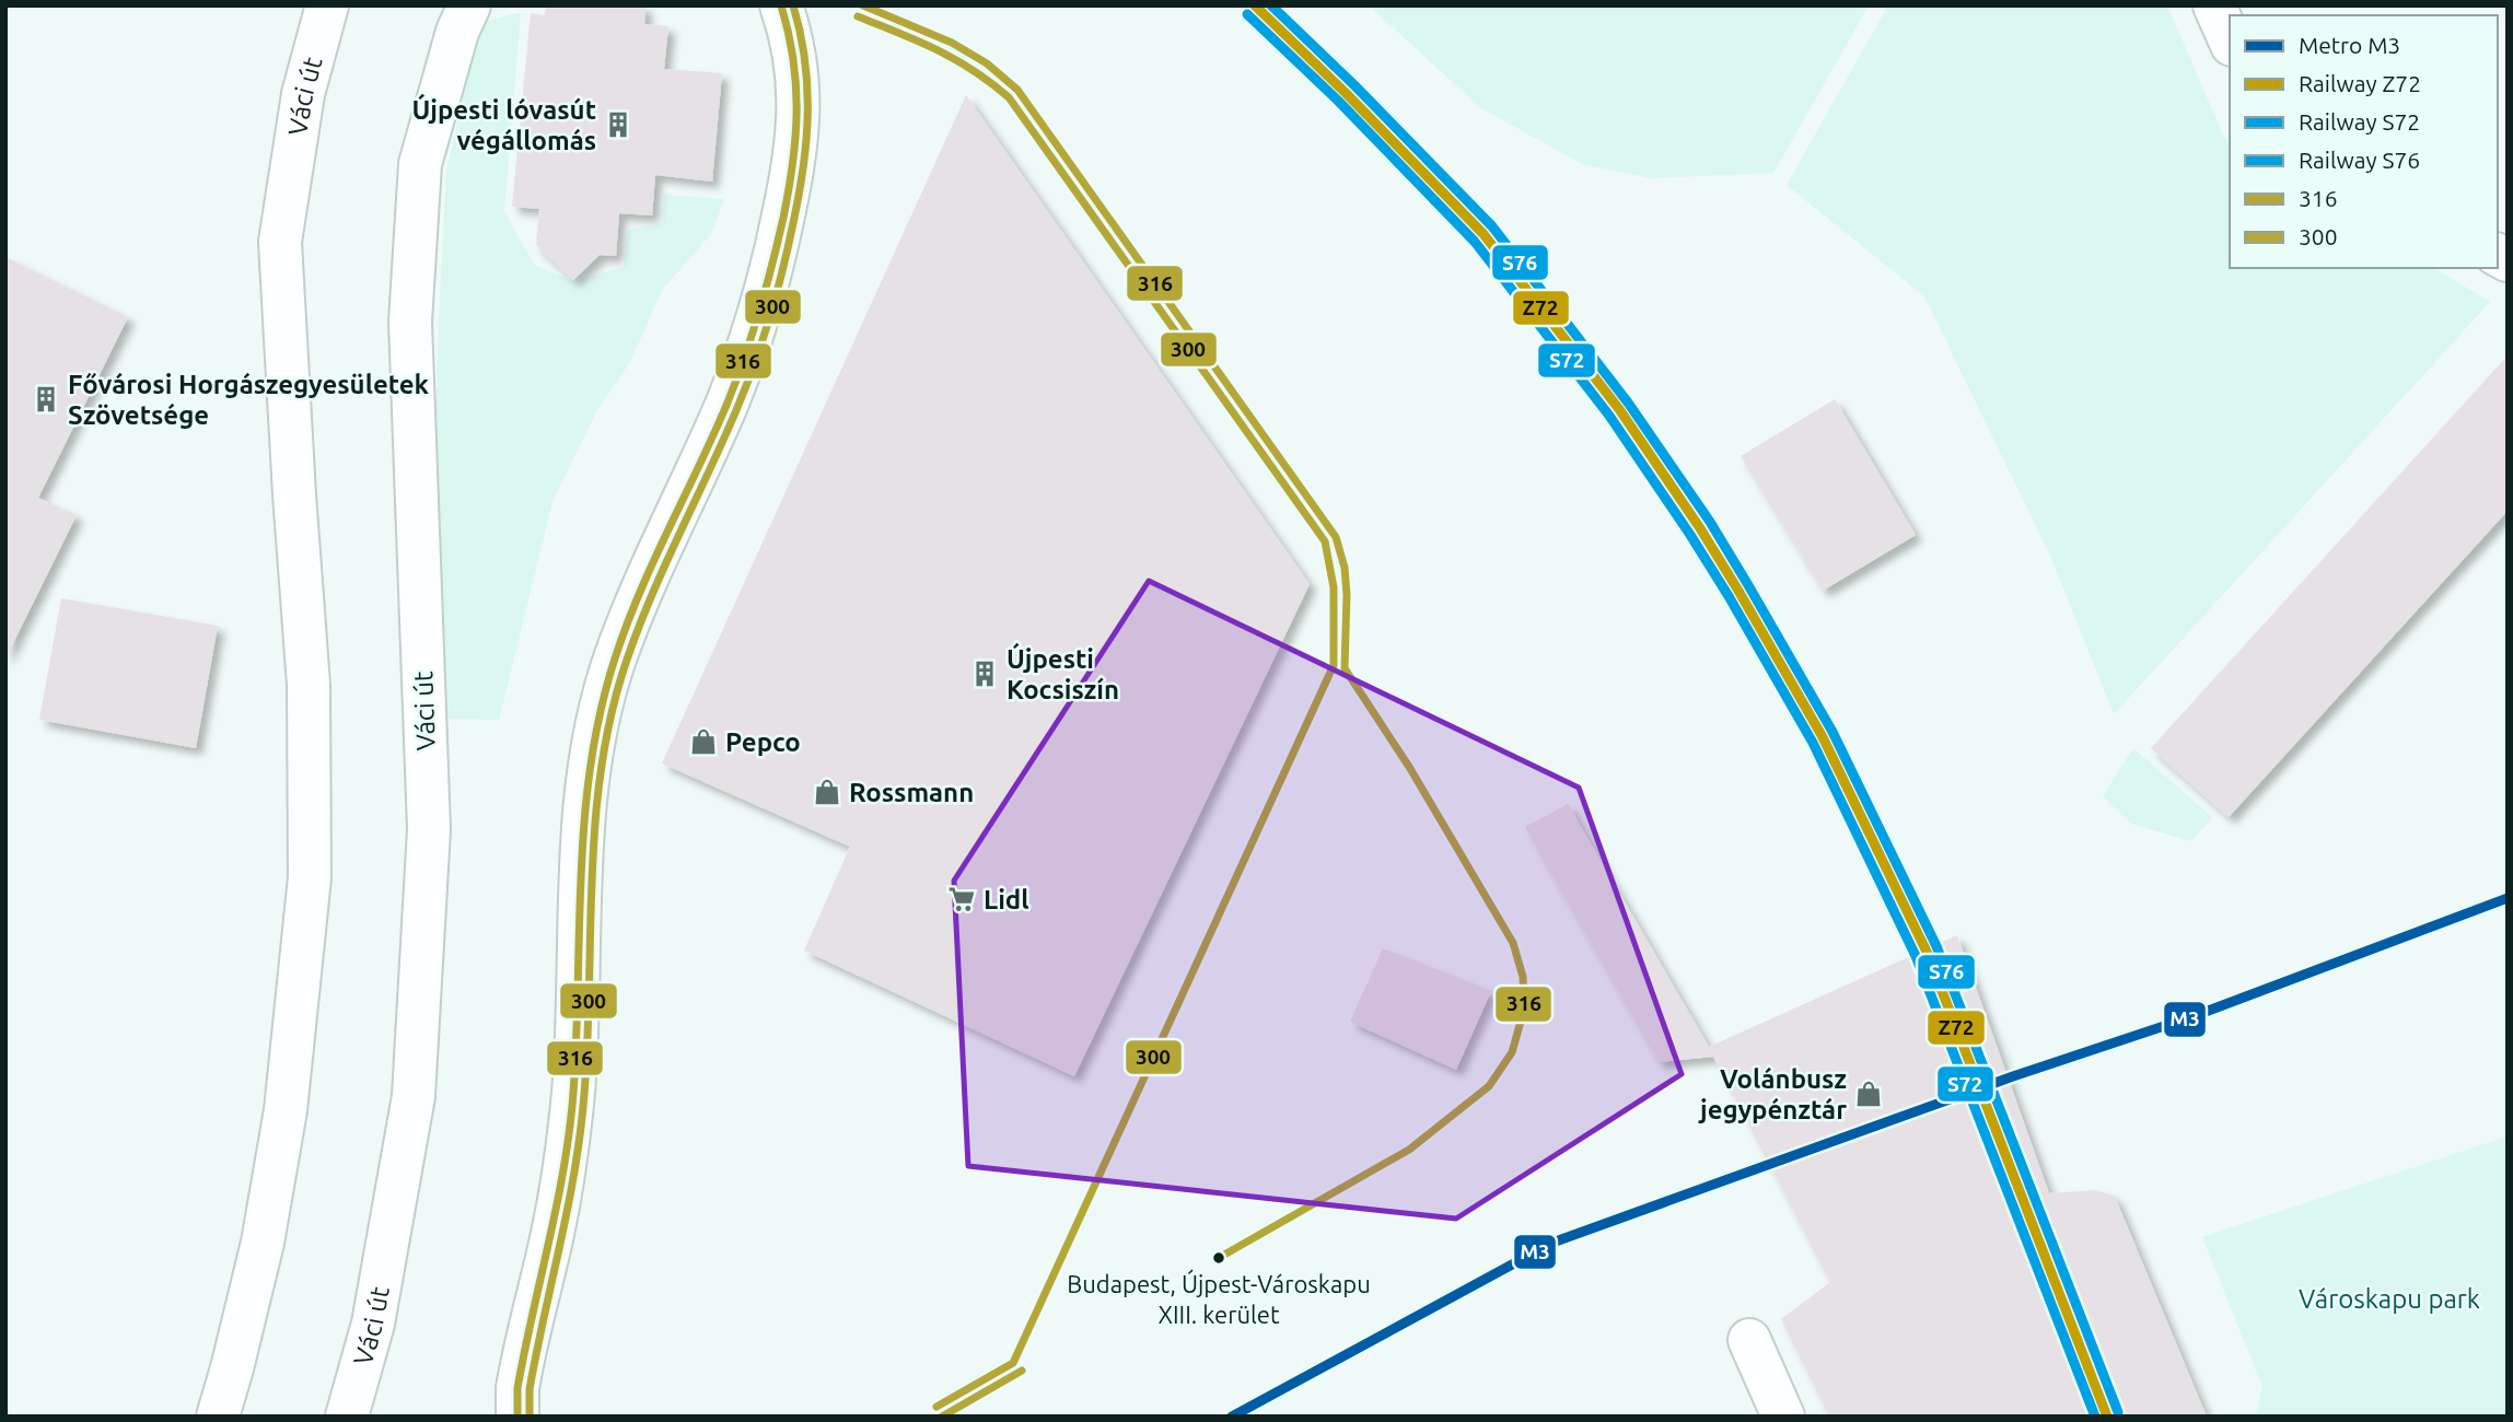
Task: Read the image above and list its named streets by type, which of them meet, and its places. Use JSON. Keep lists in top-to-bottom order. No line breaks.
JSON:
{"streets":{"main road":["Váci út"]},"parks":["Városkapu park"],"places":{"building":["Újpesti lóvasút végállomás","Fővárosi Horgászegyesületek Szövetsége","Újpesti Kocsiszín"],"shop":["Pepco","Rossmann","Volánbusz jegypénztár"],"supermarket":["Lidl"],"other":["Budapest, Újpest-Városkapu XIII. kerület"]},"lines":["rail line Z72","rail line S76","transit line 316","transit line 300","rail line S72","metro line M3"],"legend":["Metro M3","Railway Z72","Railway S72","Railway S76","316","300"]}
